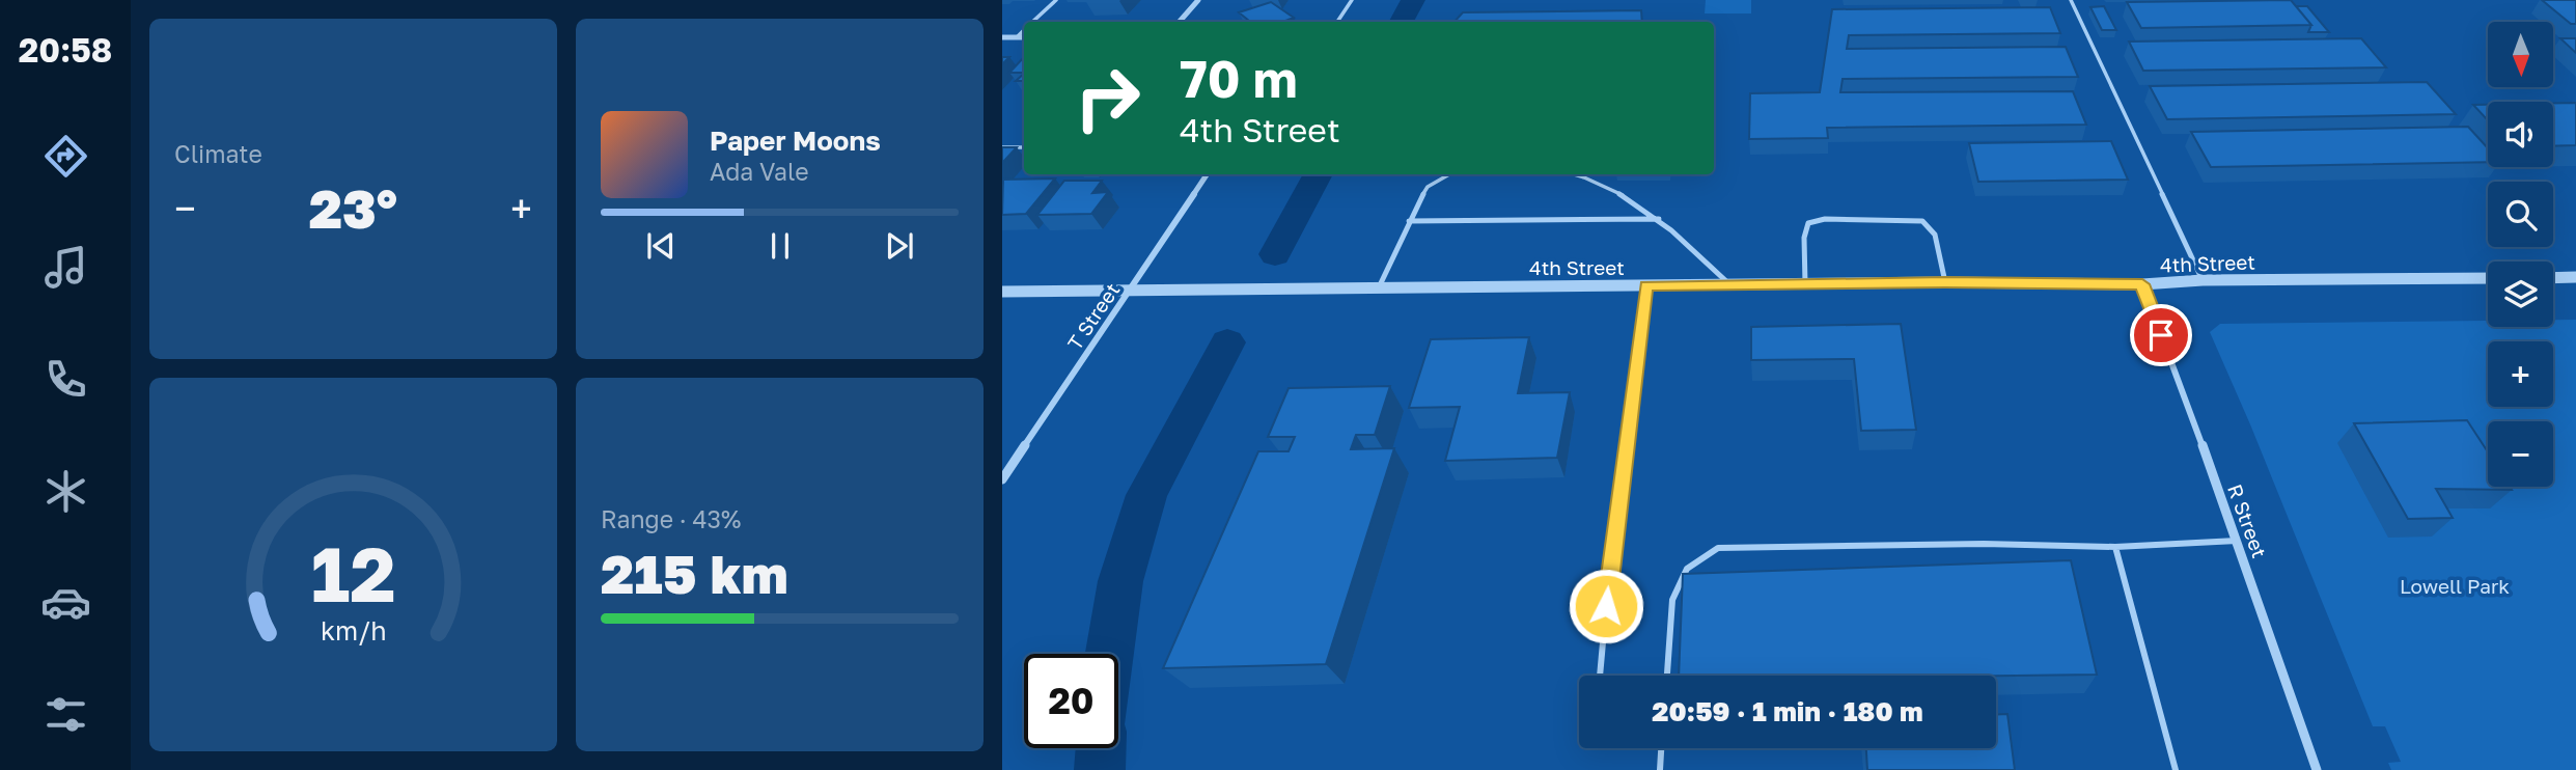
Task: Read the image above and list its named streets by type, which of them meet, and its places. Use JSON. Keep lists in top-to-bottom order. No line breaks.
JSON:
{"streets":{"street":["4th Street","T Street","R Street"]},"crossings":[["4th Street","T Street"],["4th Street","R Street"]],"parks":["Lowell Park"],"north":"bottom","page":{"tabs":"20:58","tile":["Climate",["Range · 43%","215 km"]],"map_buttons":["+","−"],"turn":["70 m","4th Street"],"song":["Paper Moons","Ada Vale"],"heat":["−","23°","+"],"limit":"20","trip":"20:59 · 1 min · 180 m","gauge":["12","km/h"]}}
